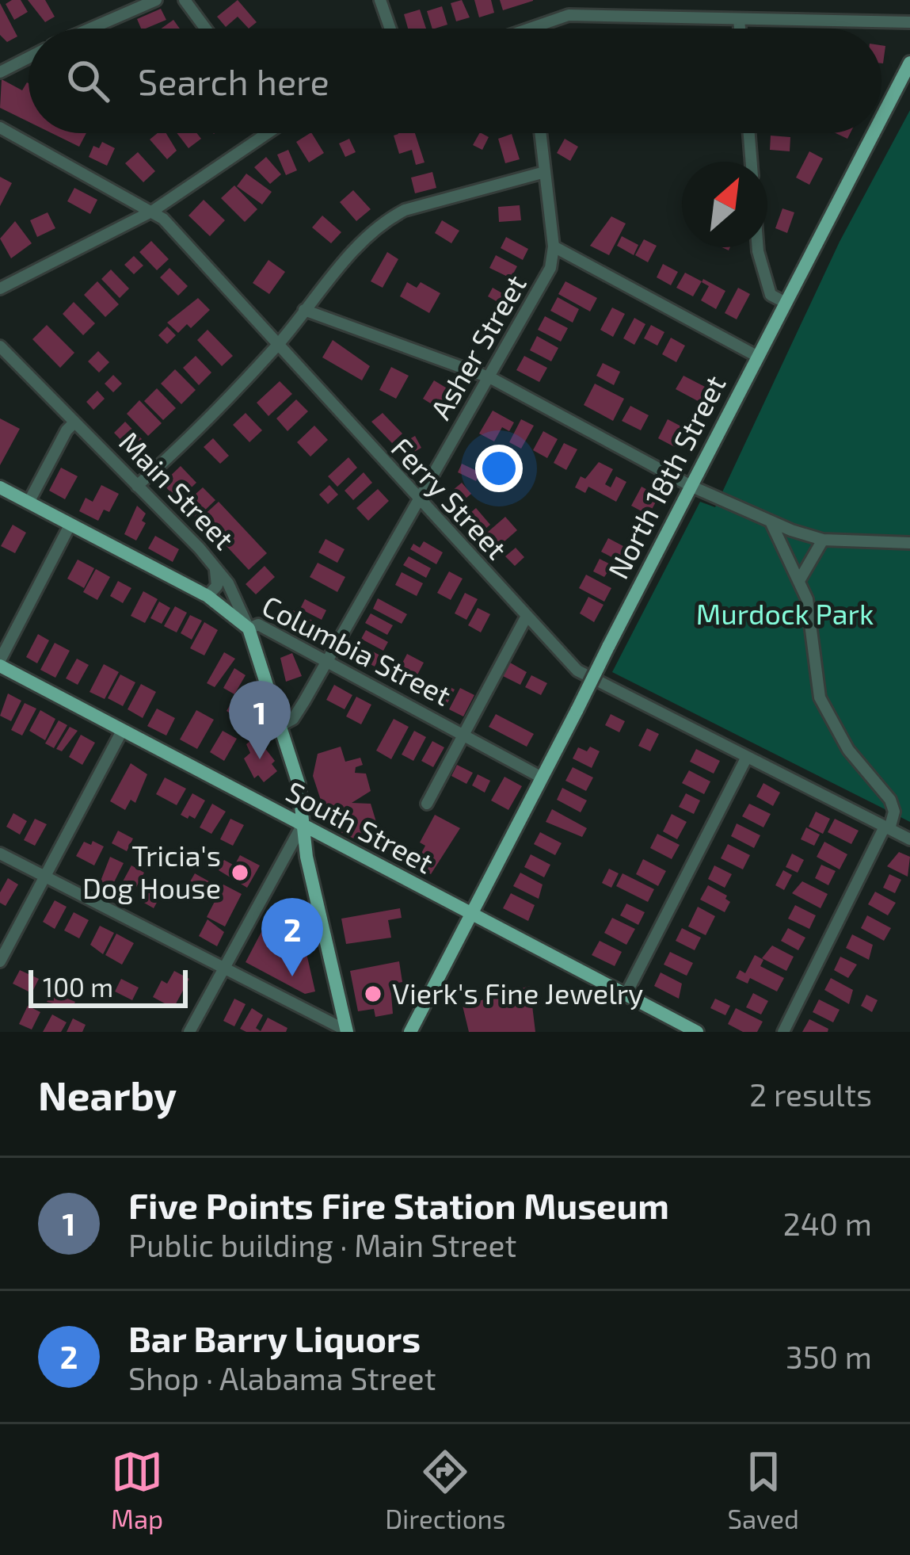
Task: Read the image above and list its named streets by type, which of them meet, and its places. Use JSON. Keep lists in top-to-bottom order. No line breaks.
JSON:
{"streets":{"main road":["North 18th Street","Main Street","Columbia Street","South Street"],"street":["Asher Street","Ferry Street"]},"crossings":[["Asher Street","Main Street"],["Asher Street","Ferry Street"],["Asher Street","Columbia Street"],["North 18th Street","Columbia Street"],["North 18th Street","South Street"],["Main Street","Columbia Street"],["Main Street","South Street"]],"parks":["Murdock Park"],"places":["Tricia's Dog House","Vierk's Fine Jewelry"],"scale_bar":"100 m","north":"top right","page":{"search":"Search here","pins":["1","2"],"scale":"100 m","heading":["Nearby","2 results"],"list":[{"mark":"1","name":"Five Points Fire Station Museum","note":"Public building · Main Street","value":"240 m"},{"mark":"2","name":"Bar Barry Liquors","note":"Shop · Alabama Street","value":"350 m"}],"nav":["Map","Directions","Saved"]}}
